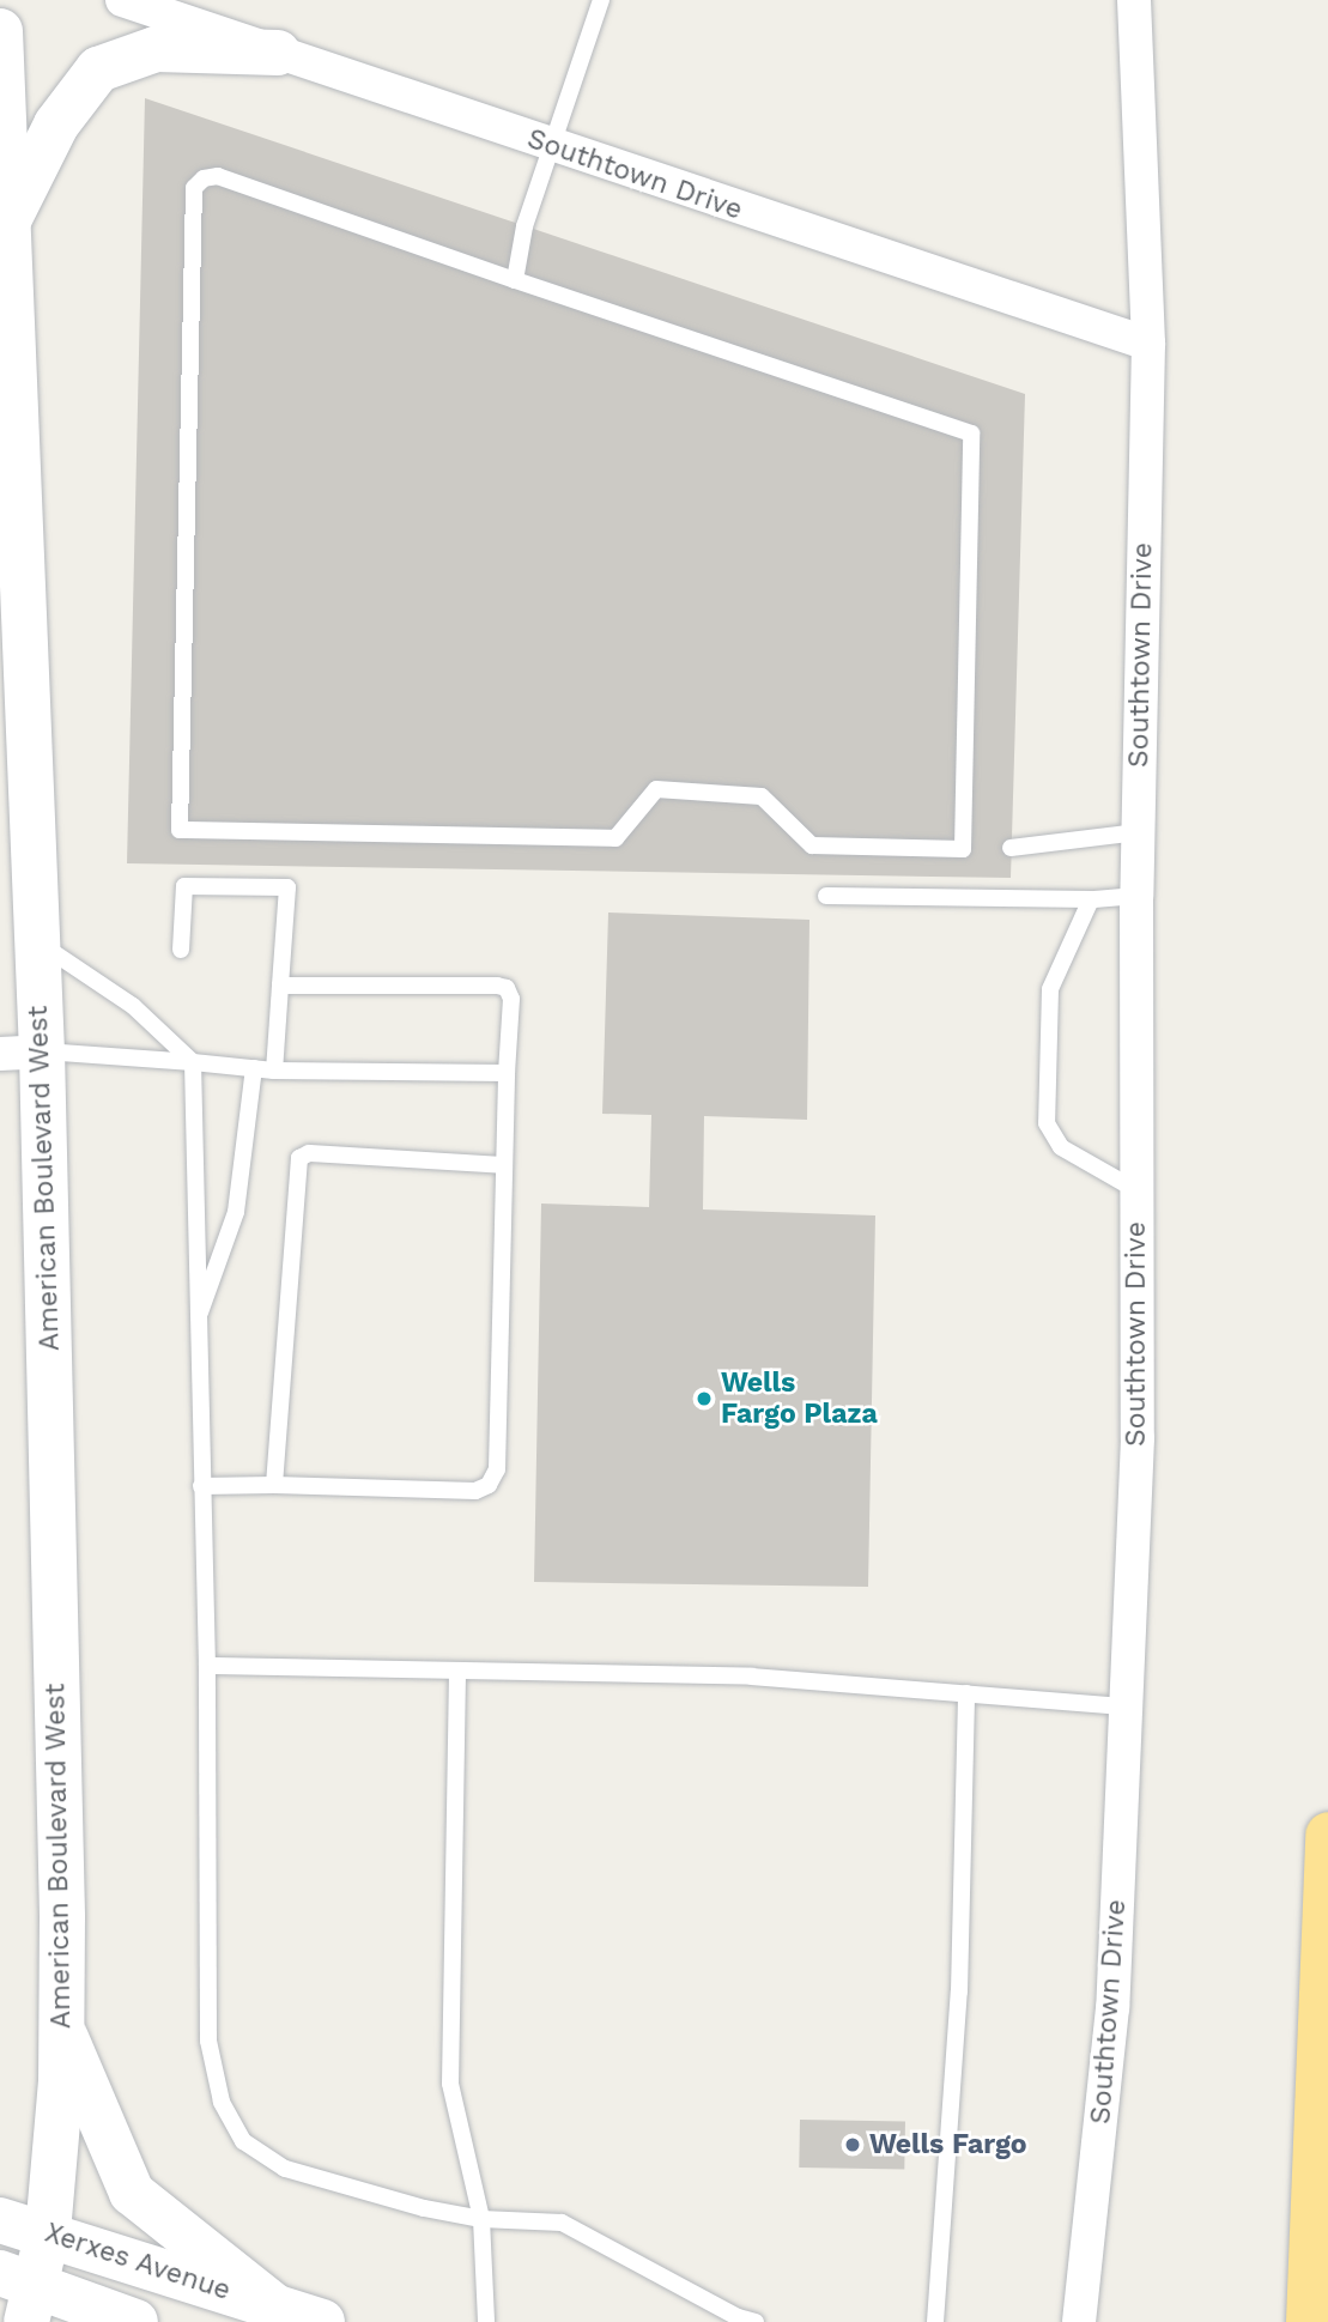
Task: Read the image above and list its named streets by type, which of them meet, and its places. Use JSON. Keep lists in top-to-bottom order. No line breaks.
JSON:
{"streets":{"main road":["American Boulevard West","Xerxes Avenue"],"street":["Southtown Drive"]},"crossings":[["American Boulevard West","Xerxes Avenue"]],"places":["Wells Fargo Plaza","Wells Fargo"]}
